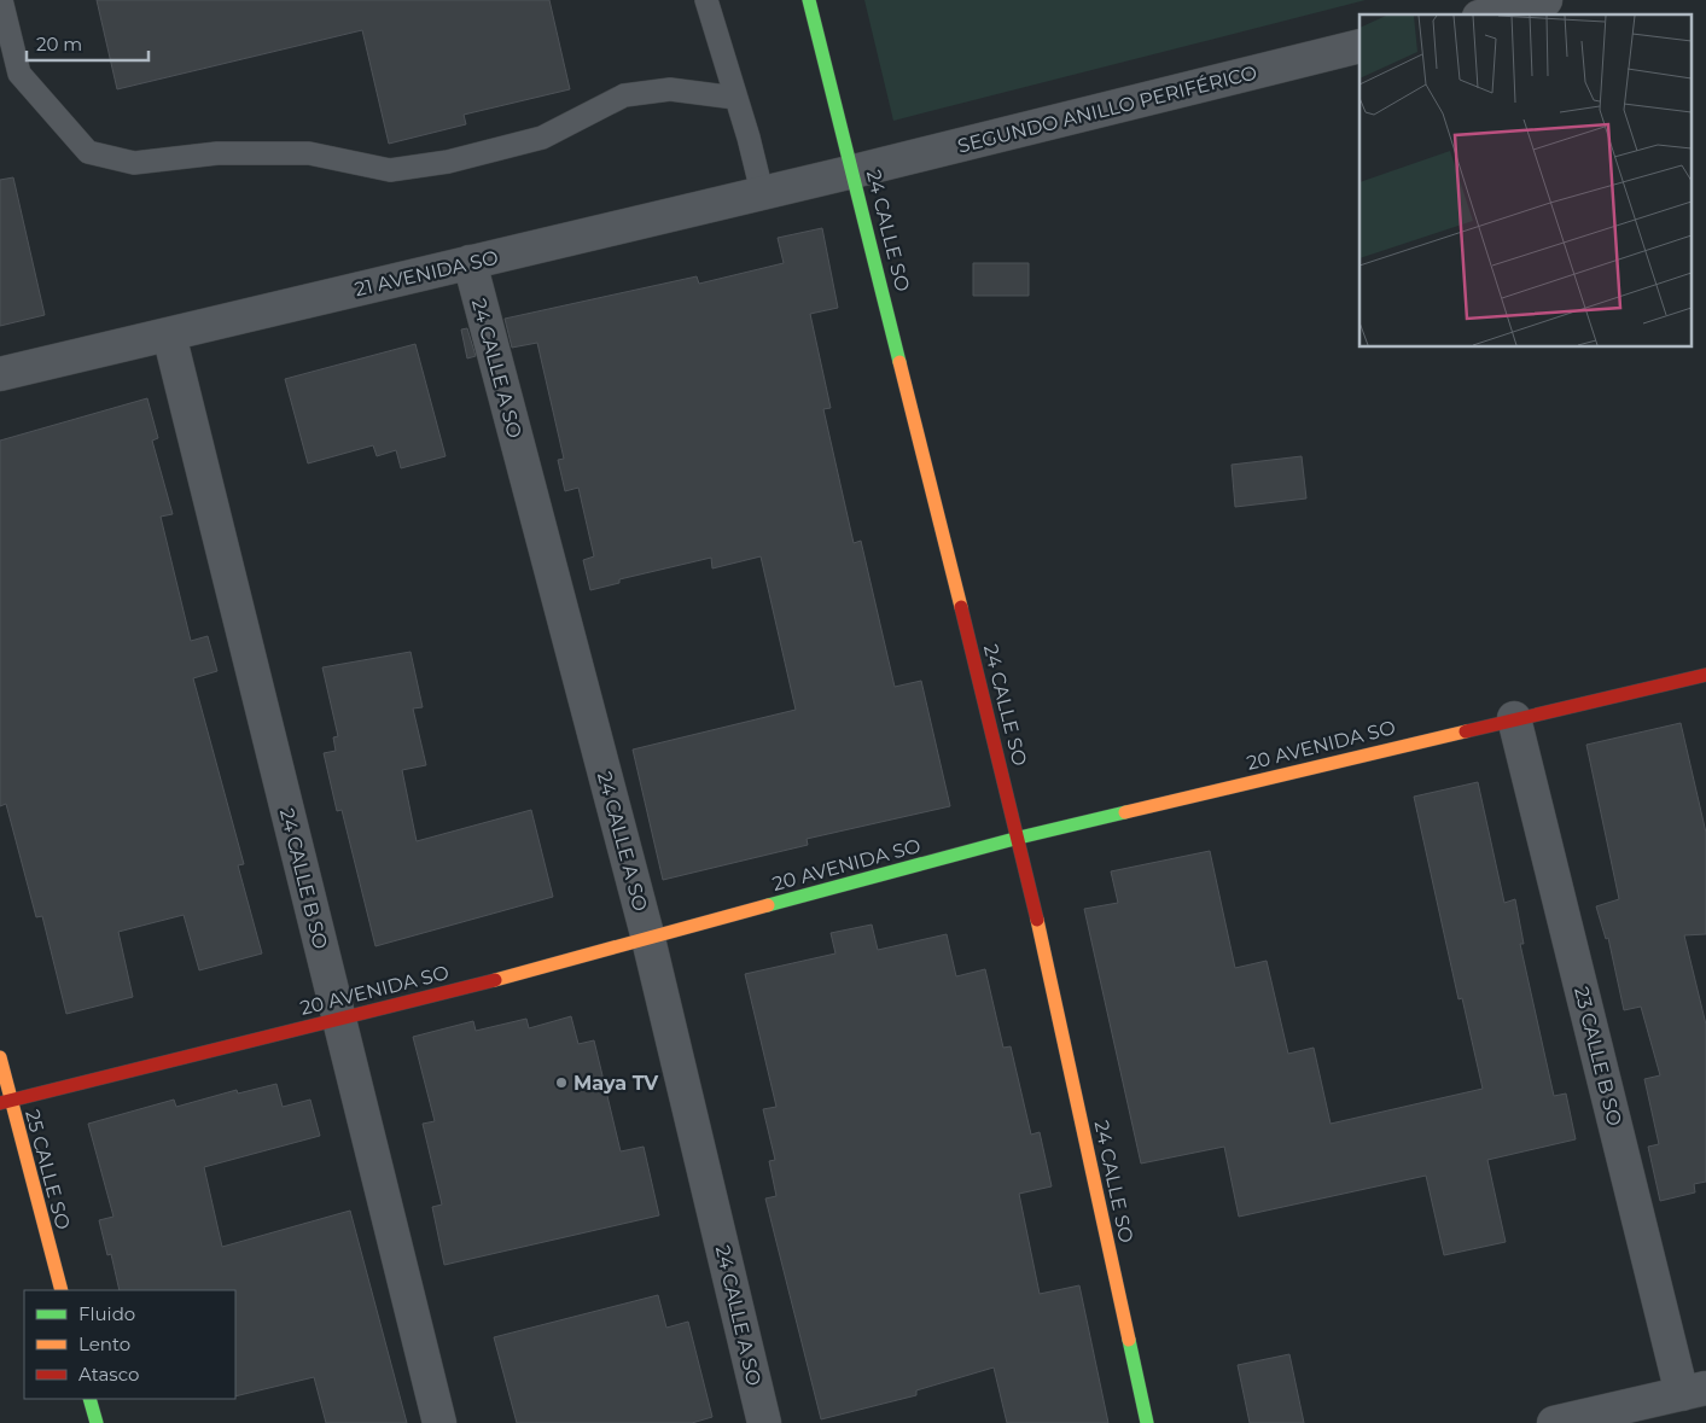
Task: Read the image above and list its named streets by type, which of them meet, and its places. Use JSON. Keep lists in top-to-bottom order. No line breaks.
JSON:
{"streets":{"street":["SEGUNDO ANILLO PERIFÉRICO","24 CALLE SO","21 AVENIDA SO","24 CALLE A SO","20 AVENIDA SO","24 CALLE B SO","23 CALLE B SO","25 CALLE SO"]},"crossings":[["SEGUNDO ANILLO PERIFÉRICO","24 CALLE SO"],["SEGUNDO ANILLO PERIFÉRICO","21 AVENIDA SO"],["24 CALLE SO","21 AVENIDA SO"],["24 CALLE SO","20 AVENIDA SO"],["21 AVENIDA SO","24 CALLE A SO"],["21 AVENIDA SO","24 CALLE B SO"],["24 CALLE A SO","20 AVENIDA SO"],["20 AVENIDA SO","24 CALLE B SO"],["20 AVENIDA SO","23 CALLE B SO"],["20 AVENIDA SO","25 CALLE SO"]],"places":["Maya TV"],"legend":["Fluido","Lento","Atasco"],"scale_bar":"20 m"}
